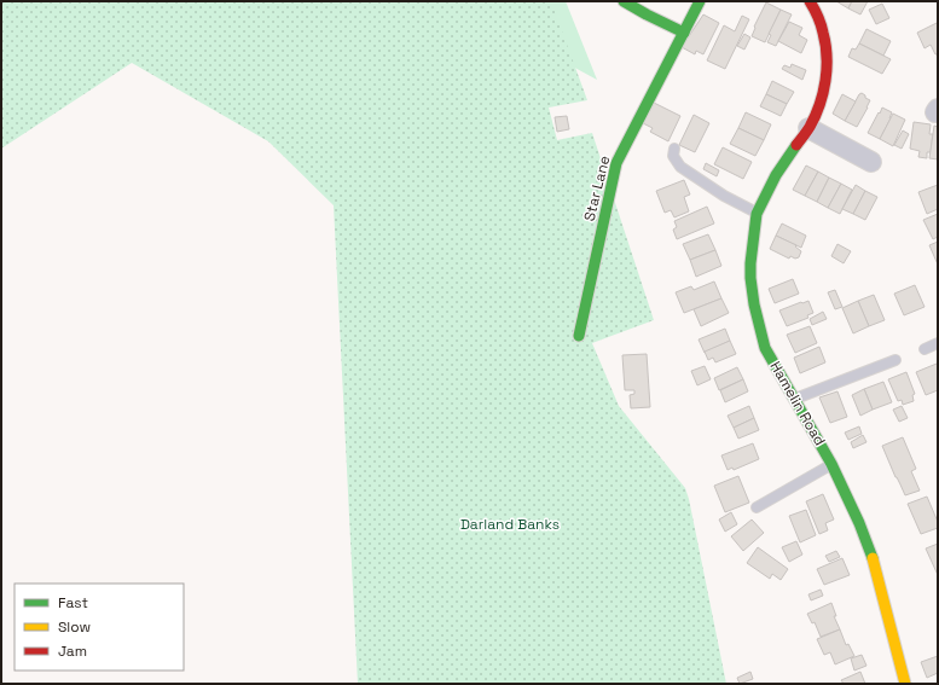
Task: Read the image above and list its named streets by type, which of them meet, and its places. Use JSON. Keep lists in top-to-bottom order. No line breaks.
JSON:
{"streets":{"street":["Star Lane","Hamelin Road"]},"parks":["Darland Banks"],"legend":["Fast","Slow","Jam"]}
